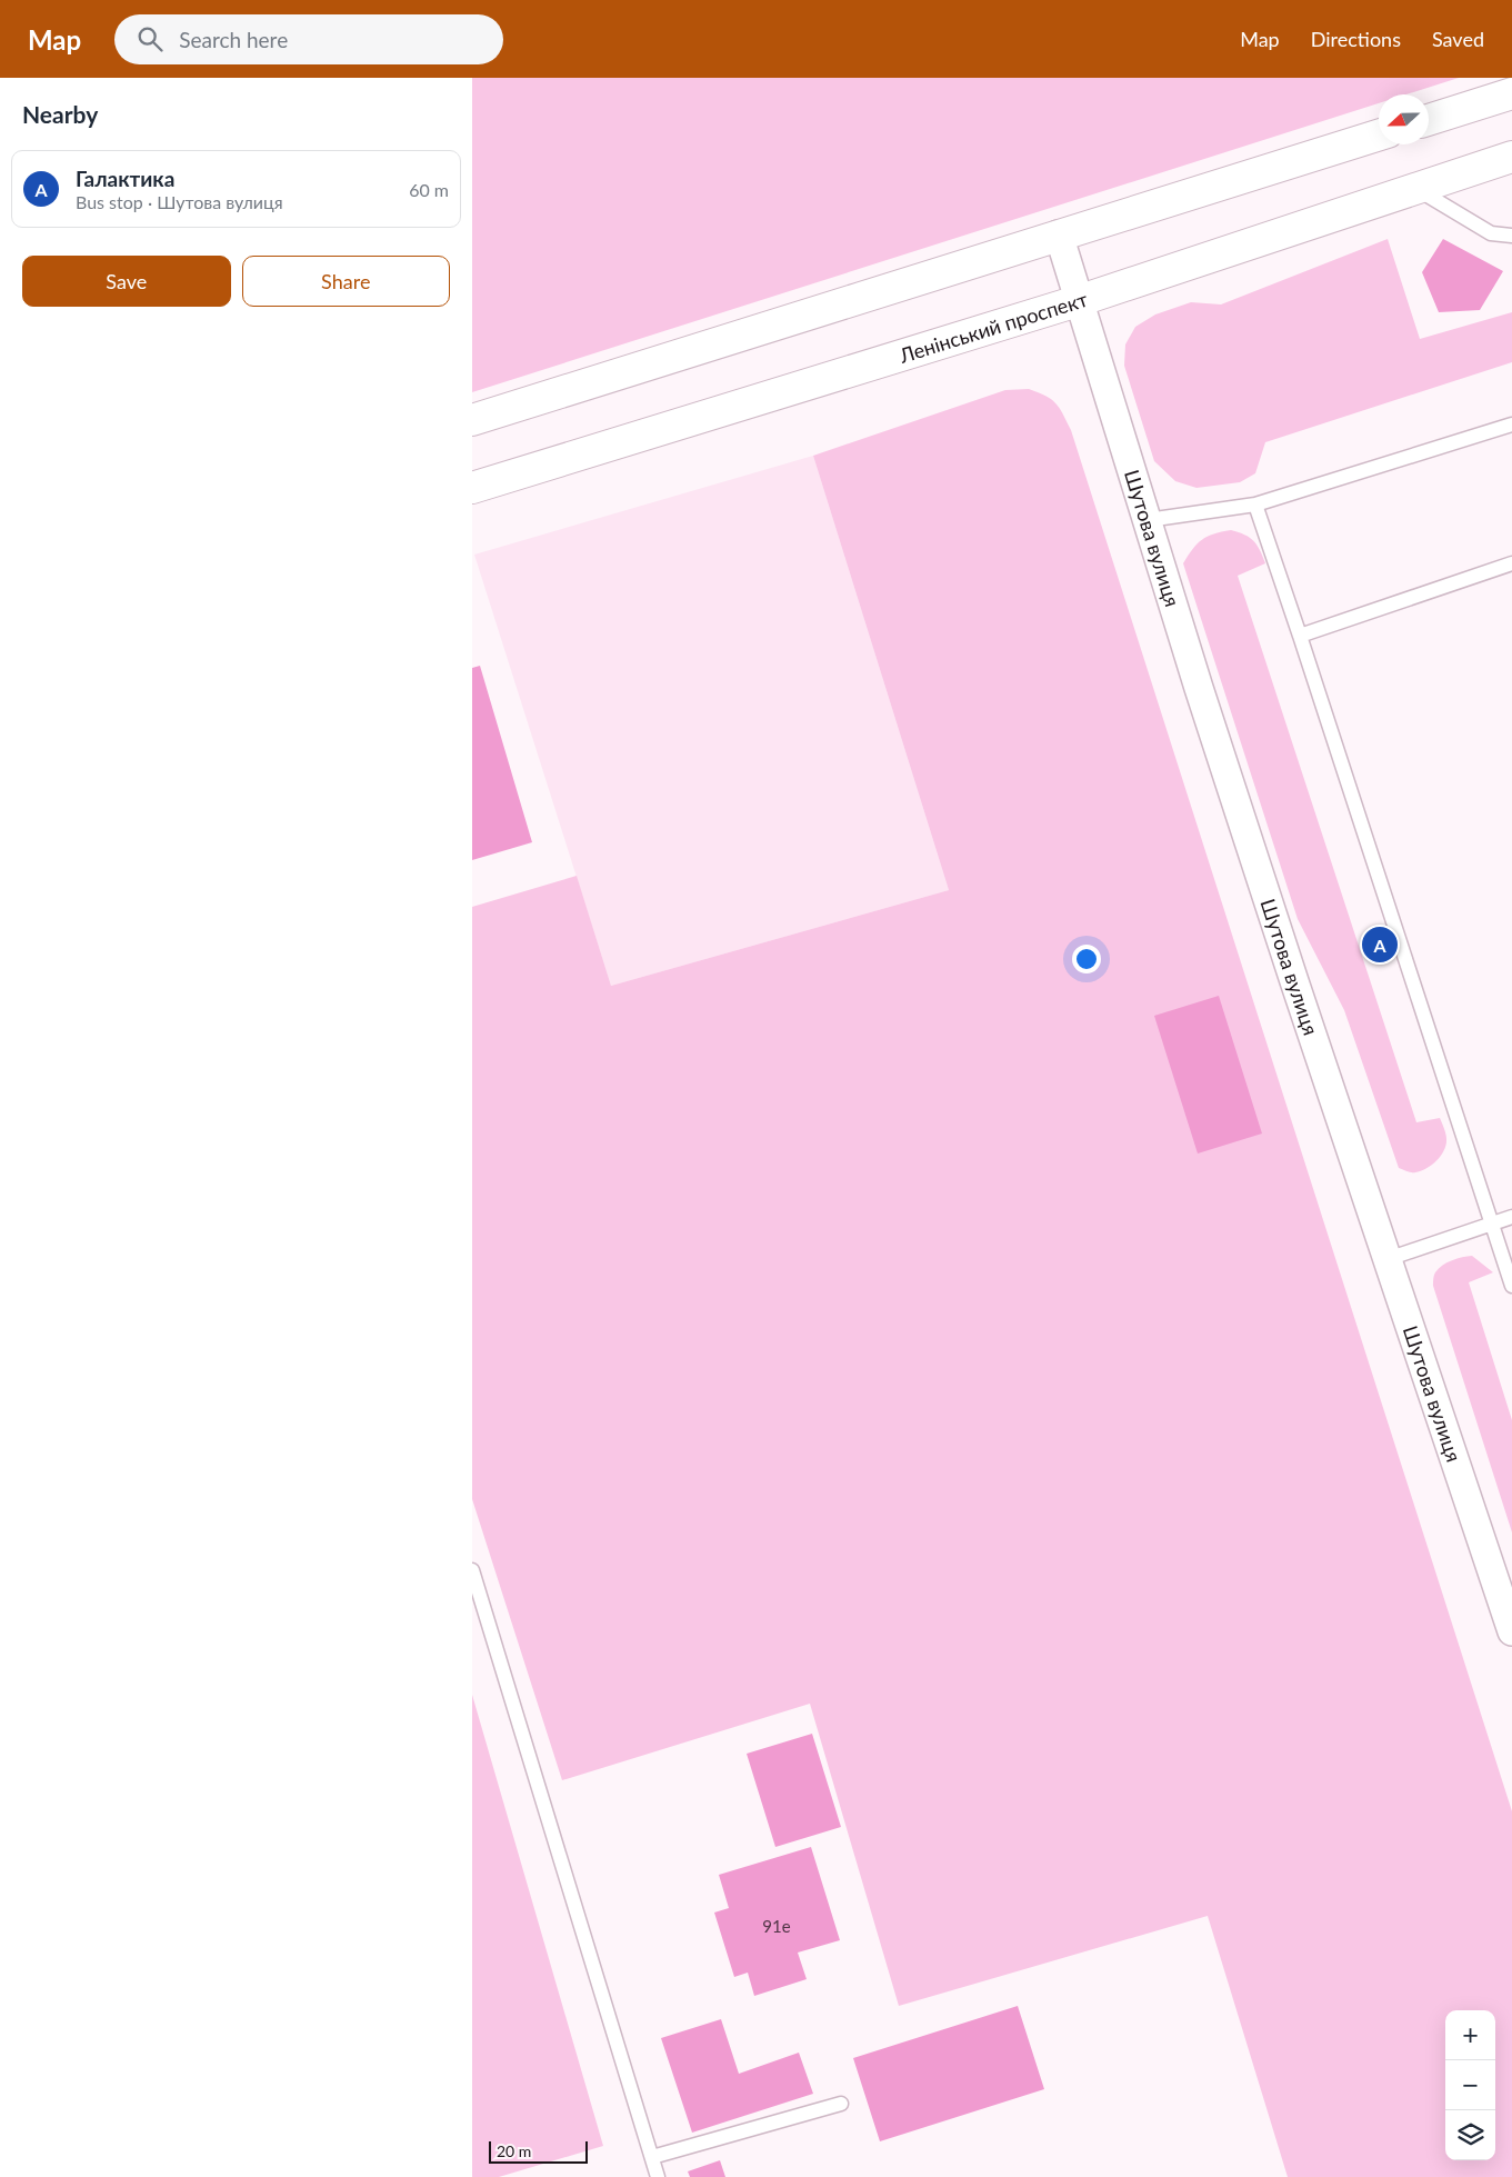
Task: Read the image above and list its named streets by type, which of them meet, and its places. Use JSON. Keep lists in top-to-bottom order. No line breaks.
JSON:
{"streets":{"main road":["Ленінський проспект"],"street":["Шутова вулиця"]},"crossings":[["Ленінський проспект","Шутова вулиця"]],"house_numbers":["91е"],"scale_bar":"20 m","north":"left","page":{"header":"Map","search":"Search here","nav":["Map","Directions","Saved"],"heading":"Nearby","list":[{"mark":"A","name":"Галактика","note":"Bus stop · Шутова вулиця","value":"60 m"}],"buttons":["Save","Share"],"pins":"A","map_buttons":["+","−"],"scale":"20 m"}}
